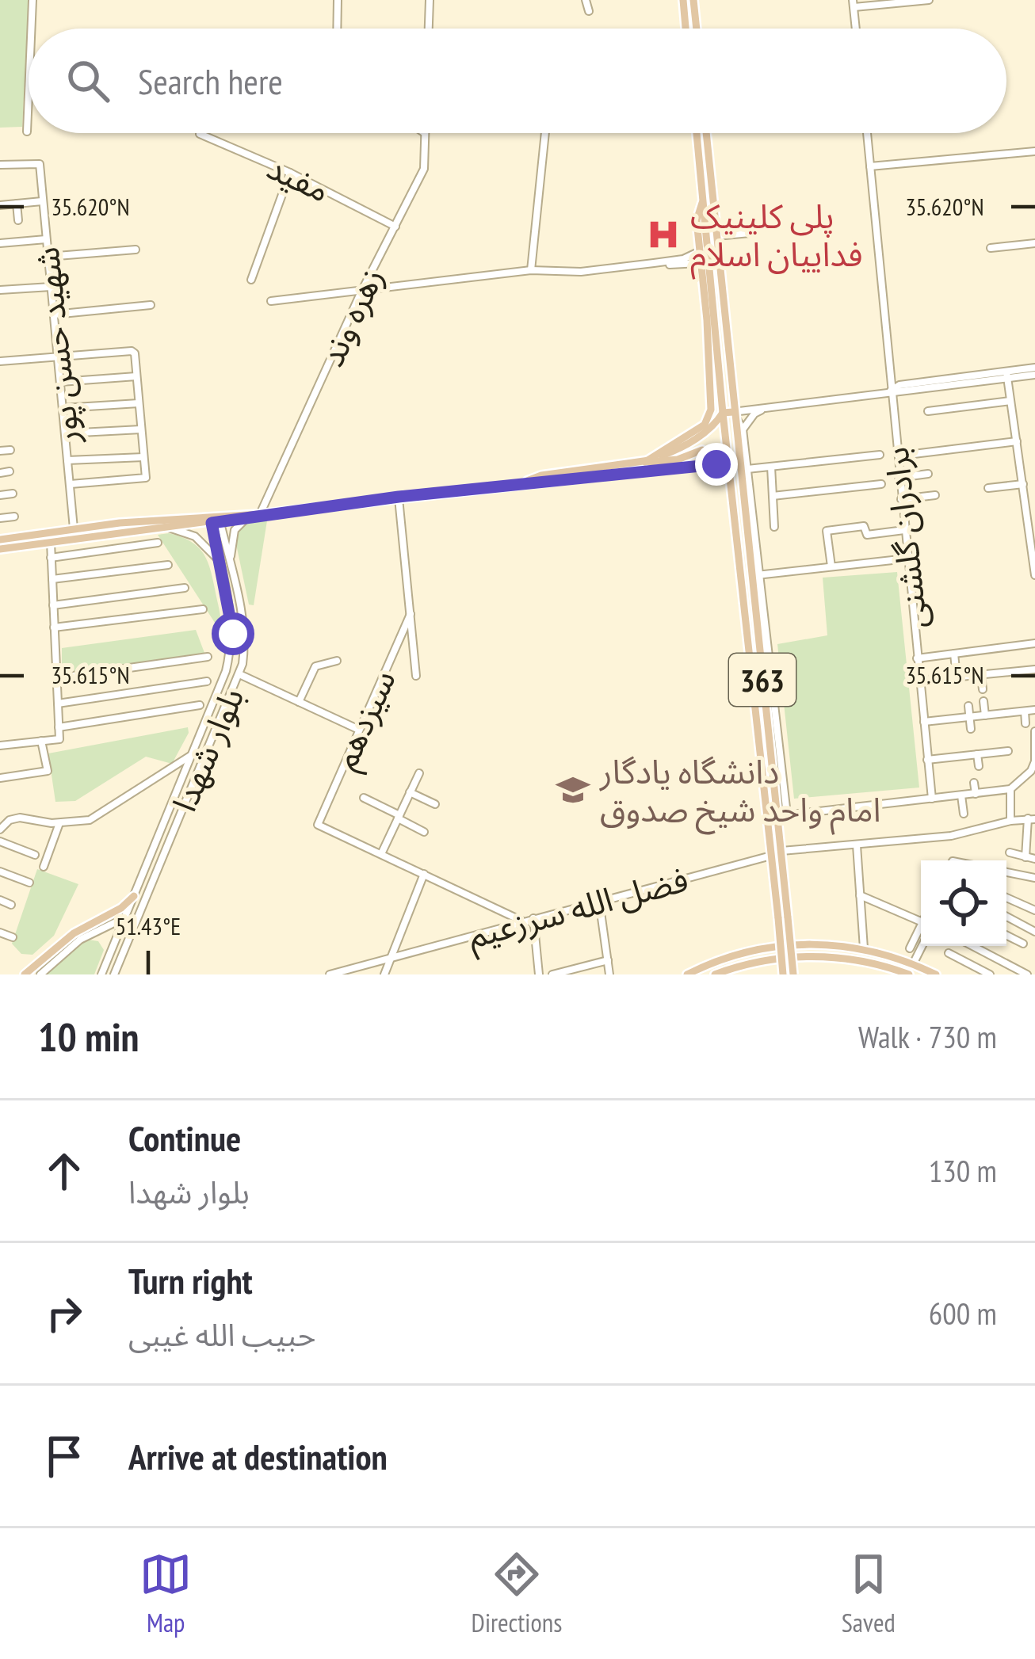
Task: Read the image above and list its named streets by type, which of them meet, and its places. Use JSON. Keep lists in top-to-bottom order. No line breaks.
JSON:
{"streets":{"main road":["363"],"street":["مفید","زهره وند","شهید حسن پور","برادران گلشنی","سیزدهم","بلوار شهدا","فضل الله سرزعیم"]},"crossings":[["مفید","زهره وند"],["363","فضل الله سرزعیم"]],"places":{"hospital":["پلی کلینیک فداییان اسلام"],"school or university":["دانشگاه یادگار امام واحد شیخ صدوق"]},"page":{"search":"Search here","heading":["10 min","Walk · 730 m"],"list":[["Continue","بلوار شهدا","130 m"],["Turn right","حبیب الله غیبی","600 m"],"Arrive at destination"],"nav":["Map","Directions","Saved"]},"coordinates":["35.620°N","35.615°N","51.43°E"]}
